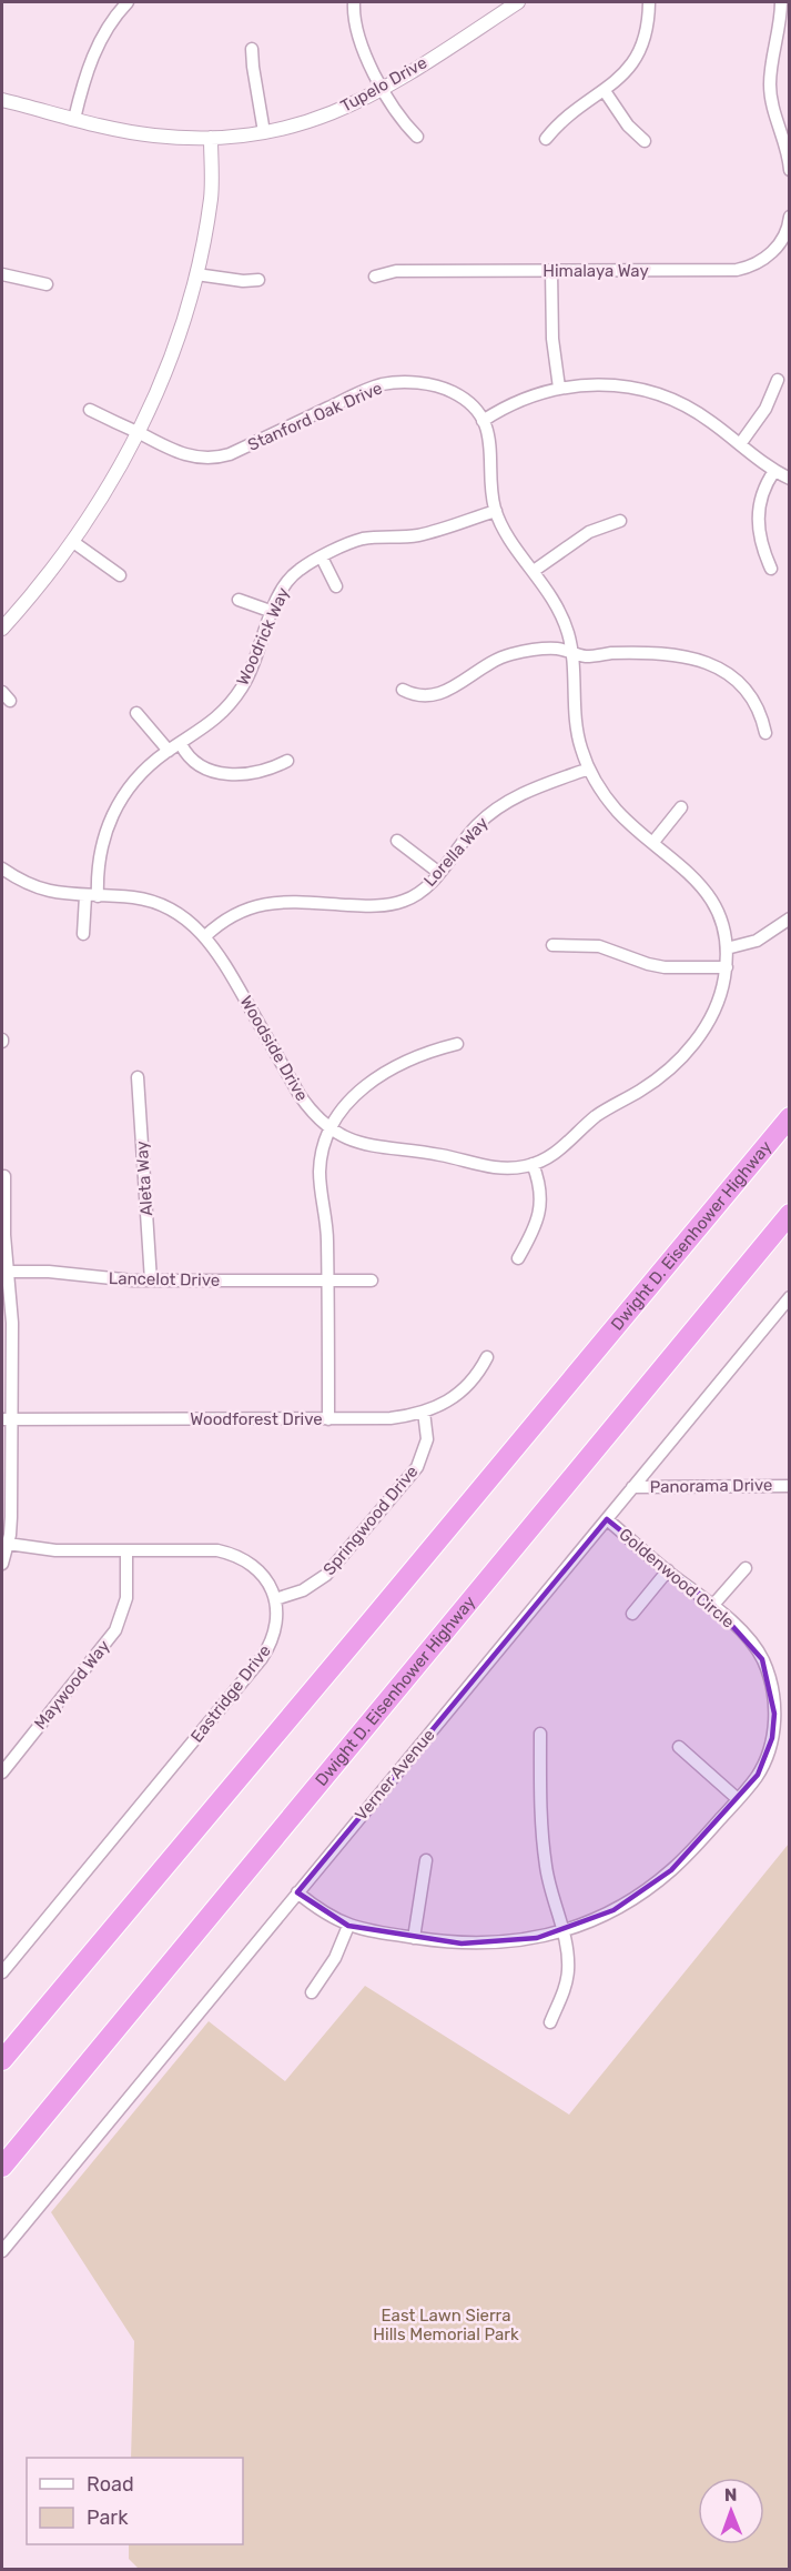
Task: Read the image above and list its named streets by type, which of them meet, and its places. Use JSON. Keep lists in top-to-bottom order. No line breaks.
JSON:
{"streets":{"highway":["Dwight D. Eisenhower Highway"],"street":["Tupelo Drive","Himalaya Way","Stanford Oak Drive","Woodrick Way","Lorella Way","Woodside Drive","Aleta Way","Lancelot Drive","Woodforest Drive","Panorama Drive","Springwood Drive","Goldenwood Circle","Maywood Way","Eastridge Drive","Verner Avenue"]},"crossings":[["Stanford Oak Drive","Woodrick Way"],["Stanford Oak Drive","Lorella Way"],["Stanford Oak Drive","Woodside Drive"],["Woodrick Way","Woodside Drive"],["Lorella Way","Woodside Drive"],["Aleta Way","Lancelot Drive"],["Woodforest Drive","Springwood Drive"],["Panorama Drive","Verner Avenue"],["Springwood Drive","Eastridge Drive"],["Goldenwood Circle","Verner Avenue"]],"parks":["East Lawn Sierra Hills Memorial Park"],"legend":["Road","Park"],"north":"top"}
